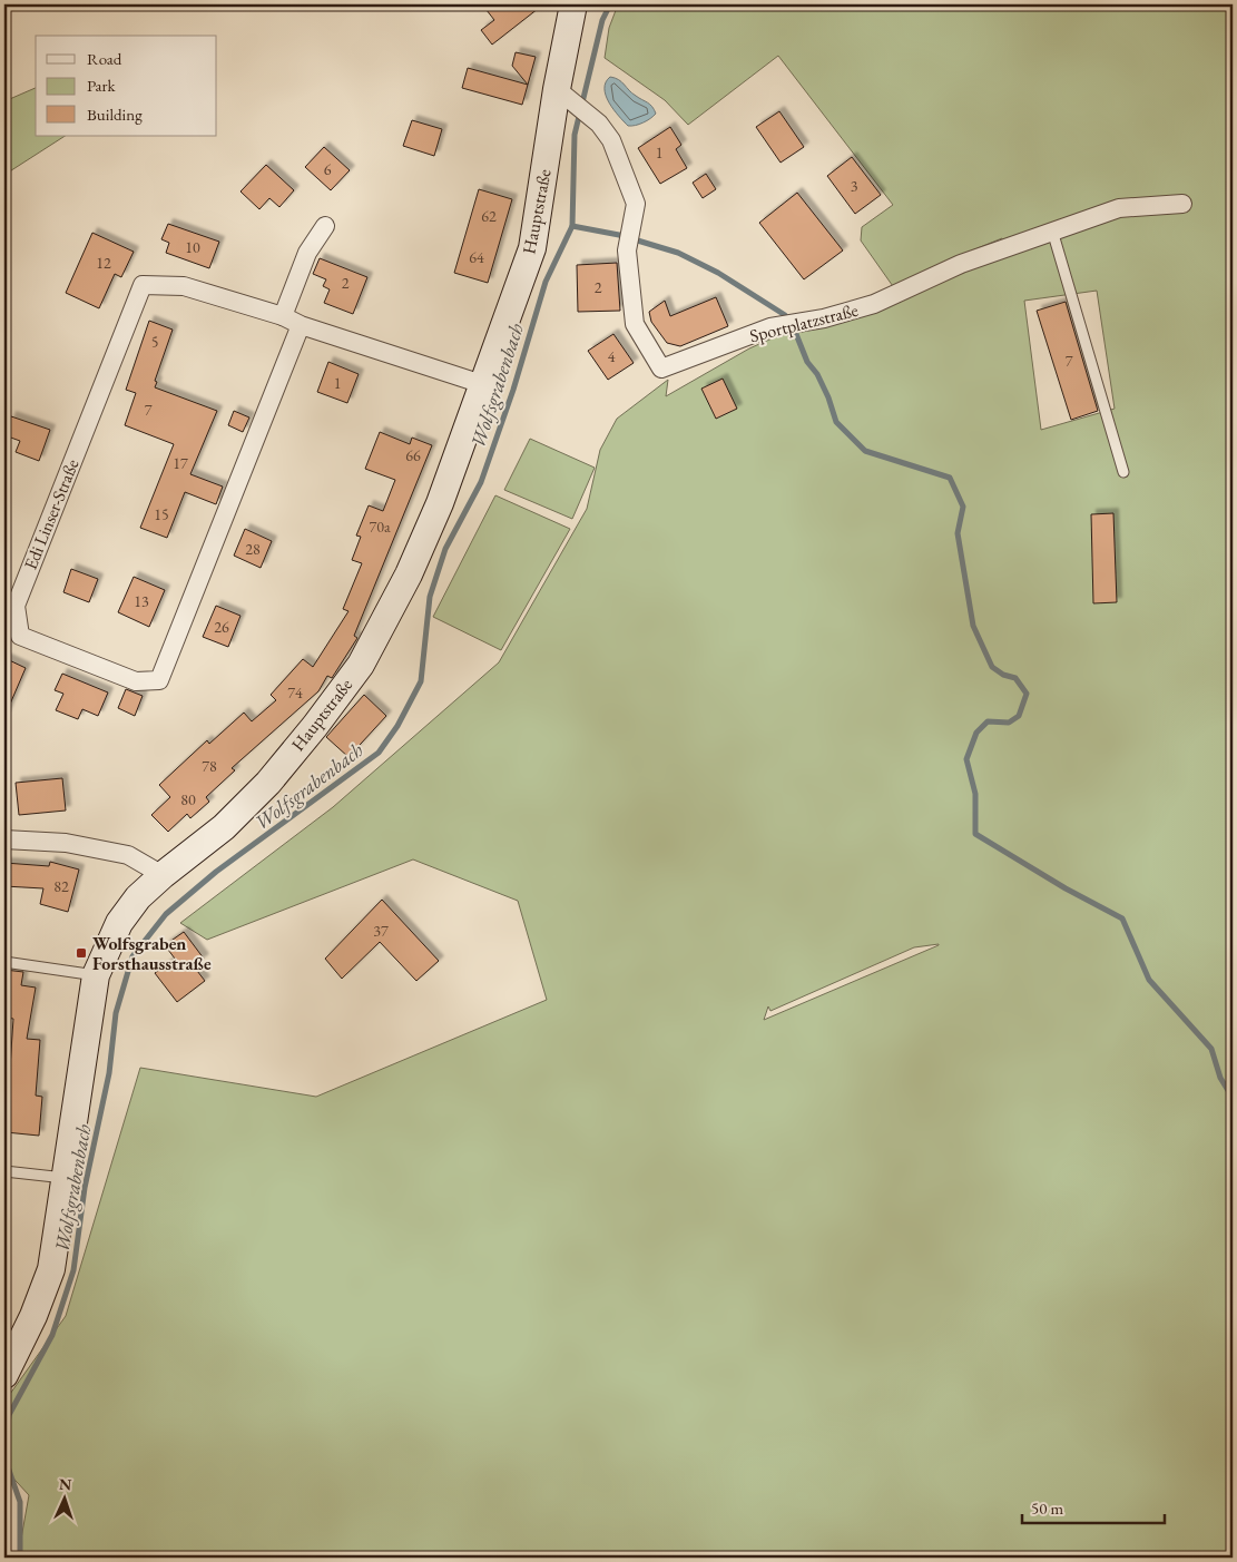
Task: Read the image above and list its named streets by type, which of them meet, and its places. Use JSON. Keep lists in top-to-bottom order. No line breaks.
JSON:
{"streets":{"main road":["Hauptstraße"],"street":["Sportplatzstraße","Edi Linser-Straße"]},"crossings":[["Hauptstraße","Sportplatzstraße"],["Hauptstraße","Edi Linser-Straße"]],"water":["Wolfsgrabenbach"],"places":{"transit":["Wolfsgraben Forsthausstraße"]},"house_numbers":["1","6","3","62","10","64","12","2","2","5","4","7","1","7","66","17","15","70a","28","13","26","74","78","80","82","37"],"legend":["Road","Park","Building"],"scale_bar":"50 m","north":"top"}
